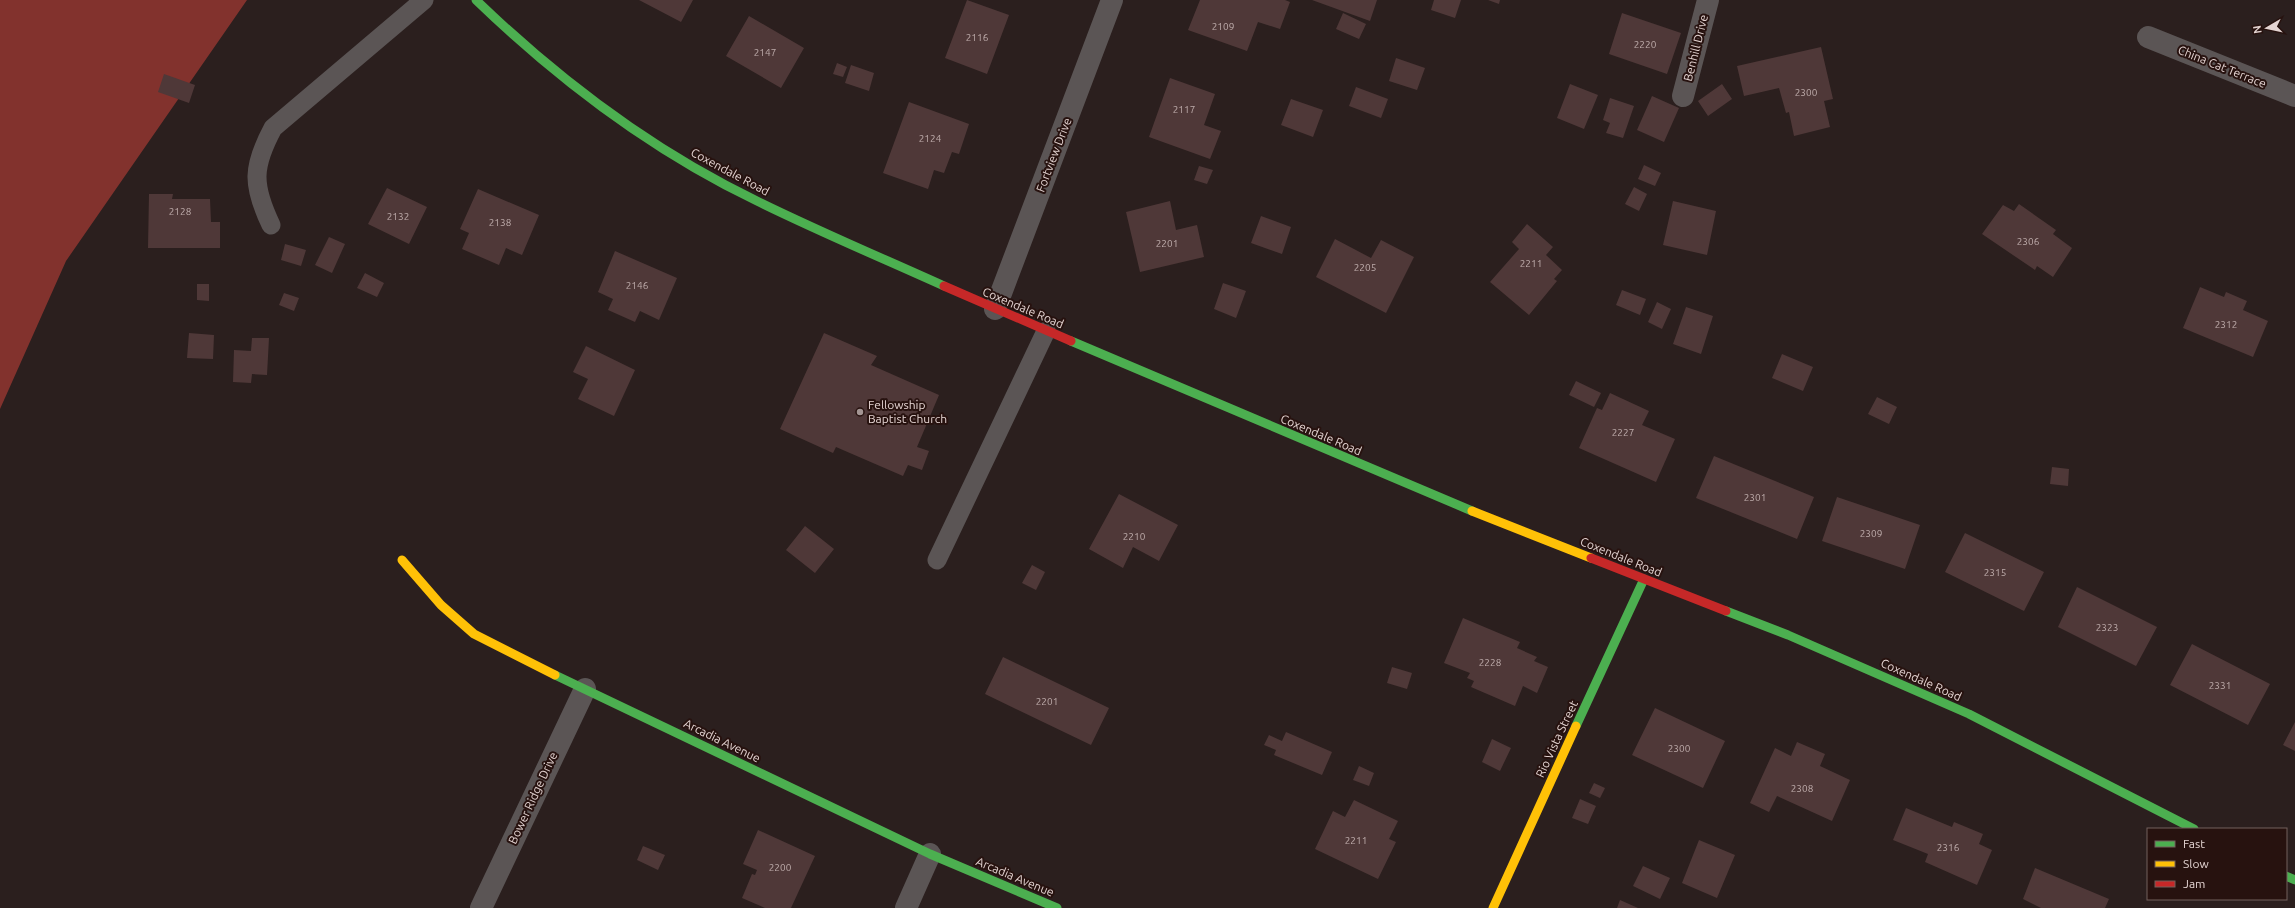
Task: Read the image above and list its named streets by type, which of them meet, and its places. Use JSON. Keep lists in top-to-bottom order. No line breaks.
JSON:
{"streets":{"street":["Benhill Drive","China Cat Terrace","Fortview Drive","Coxendale Road","Rio Vista Street","Arcadia Avenue","Bower Ridge Drive"]},"crossings":[["Fortview Drive","Coxendale Road"],["Coxendale Road","Rio Vista Street"],["Arcadia Avenue","Bower Ridge Drive"]],"places":["Fellowship Baptist Church"],"house_numbers":["2109","2116","2220","2147","2300","2117","2124","2128","2132","2138","2306","2201","2211","2205","2146","2312","2227","2301","2309","2210","2315","2323","2228","2331","2201","2300","2308","2211","2316","2200"],"legend":["Fast","Slow","Jam"],"north":"left"}
